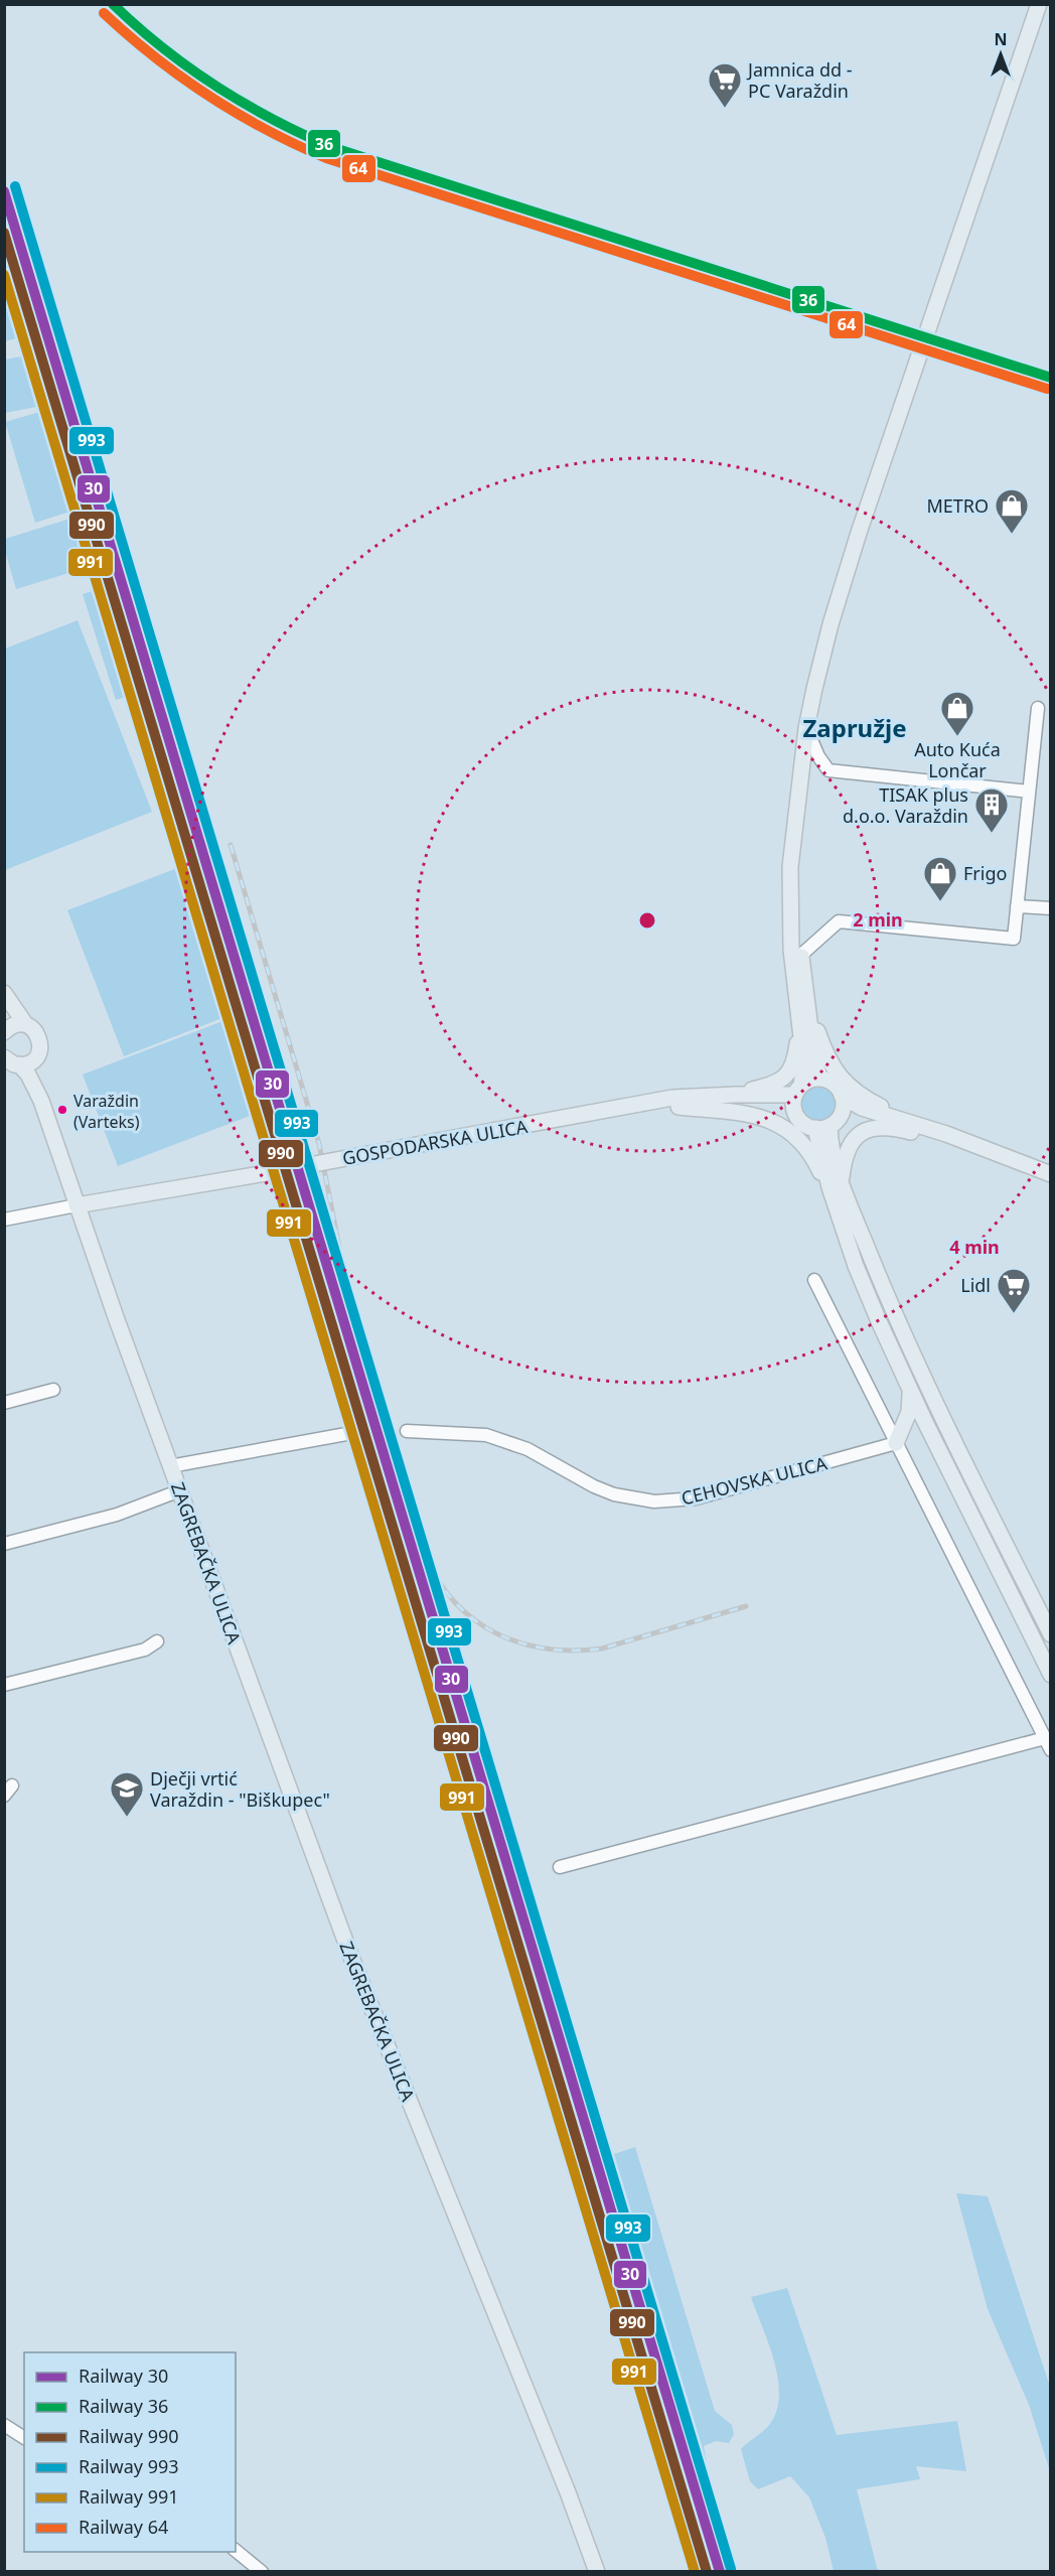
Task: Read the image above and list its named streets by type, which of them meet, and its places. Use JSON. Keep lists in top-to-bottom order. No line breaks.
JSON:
{"streets":{"main road":["GOSPODARSKA ULICA","ZAGREBAČKA ULICA"],"street":["CEHOVSKA ULICA"]},"crossings":[["GOSPODARSKA ULICA","ZAGREBAČKA ULICA"]],"districts":["Zapružje"],"places":{"supermarket":["Jamnica dd - PC Varaždin","Lidl"],"shop":["METRO","Auto Kuća Lončar","Frigo"],"building":["TISAK plus d.o.o. Varaždin"],"other":["Varaždin (Varteks)"],"school or university":["Dječji vrtić Varaždin - \"Biškupec\""]},"lines":["rail line 36","rail line 64","rail line 993","rail line 30","rail line 990","rail line 991"],"legend":["Railway 30","Railway 36","Railway 990","Railway 993","Railway 991","Railway 64"],"north":"top","rings":["2 min","4 min"]}
